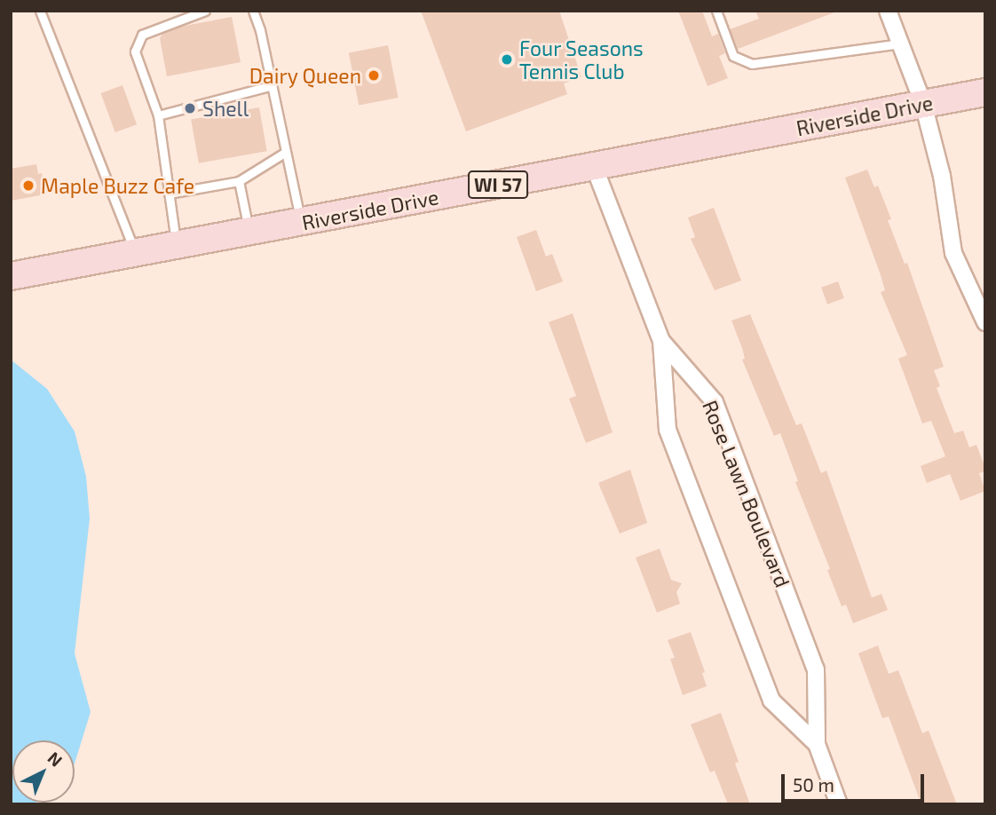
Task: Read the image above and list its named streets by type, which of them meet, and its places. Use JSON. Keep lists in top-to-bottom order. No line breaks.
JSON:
{"streets":{"main road":["Riverside Drive","WI 57"],"street":["Rose Lawn Boulevard"]},"crossings":[["Riverside Drive","Rose Lawn Boulevard"]],"places":["Four Seasons Tennis Club","Dairy Queen","Shell","Maple Buzz Cafe"],"scale_bar":"50 m","north":"top right"}
